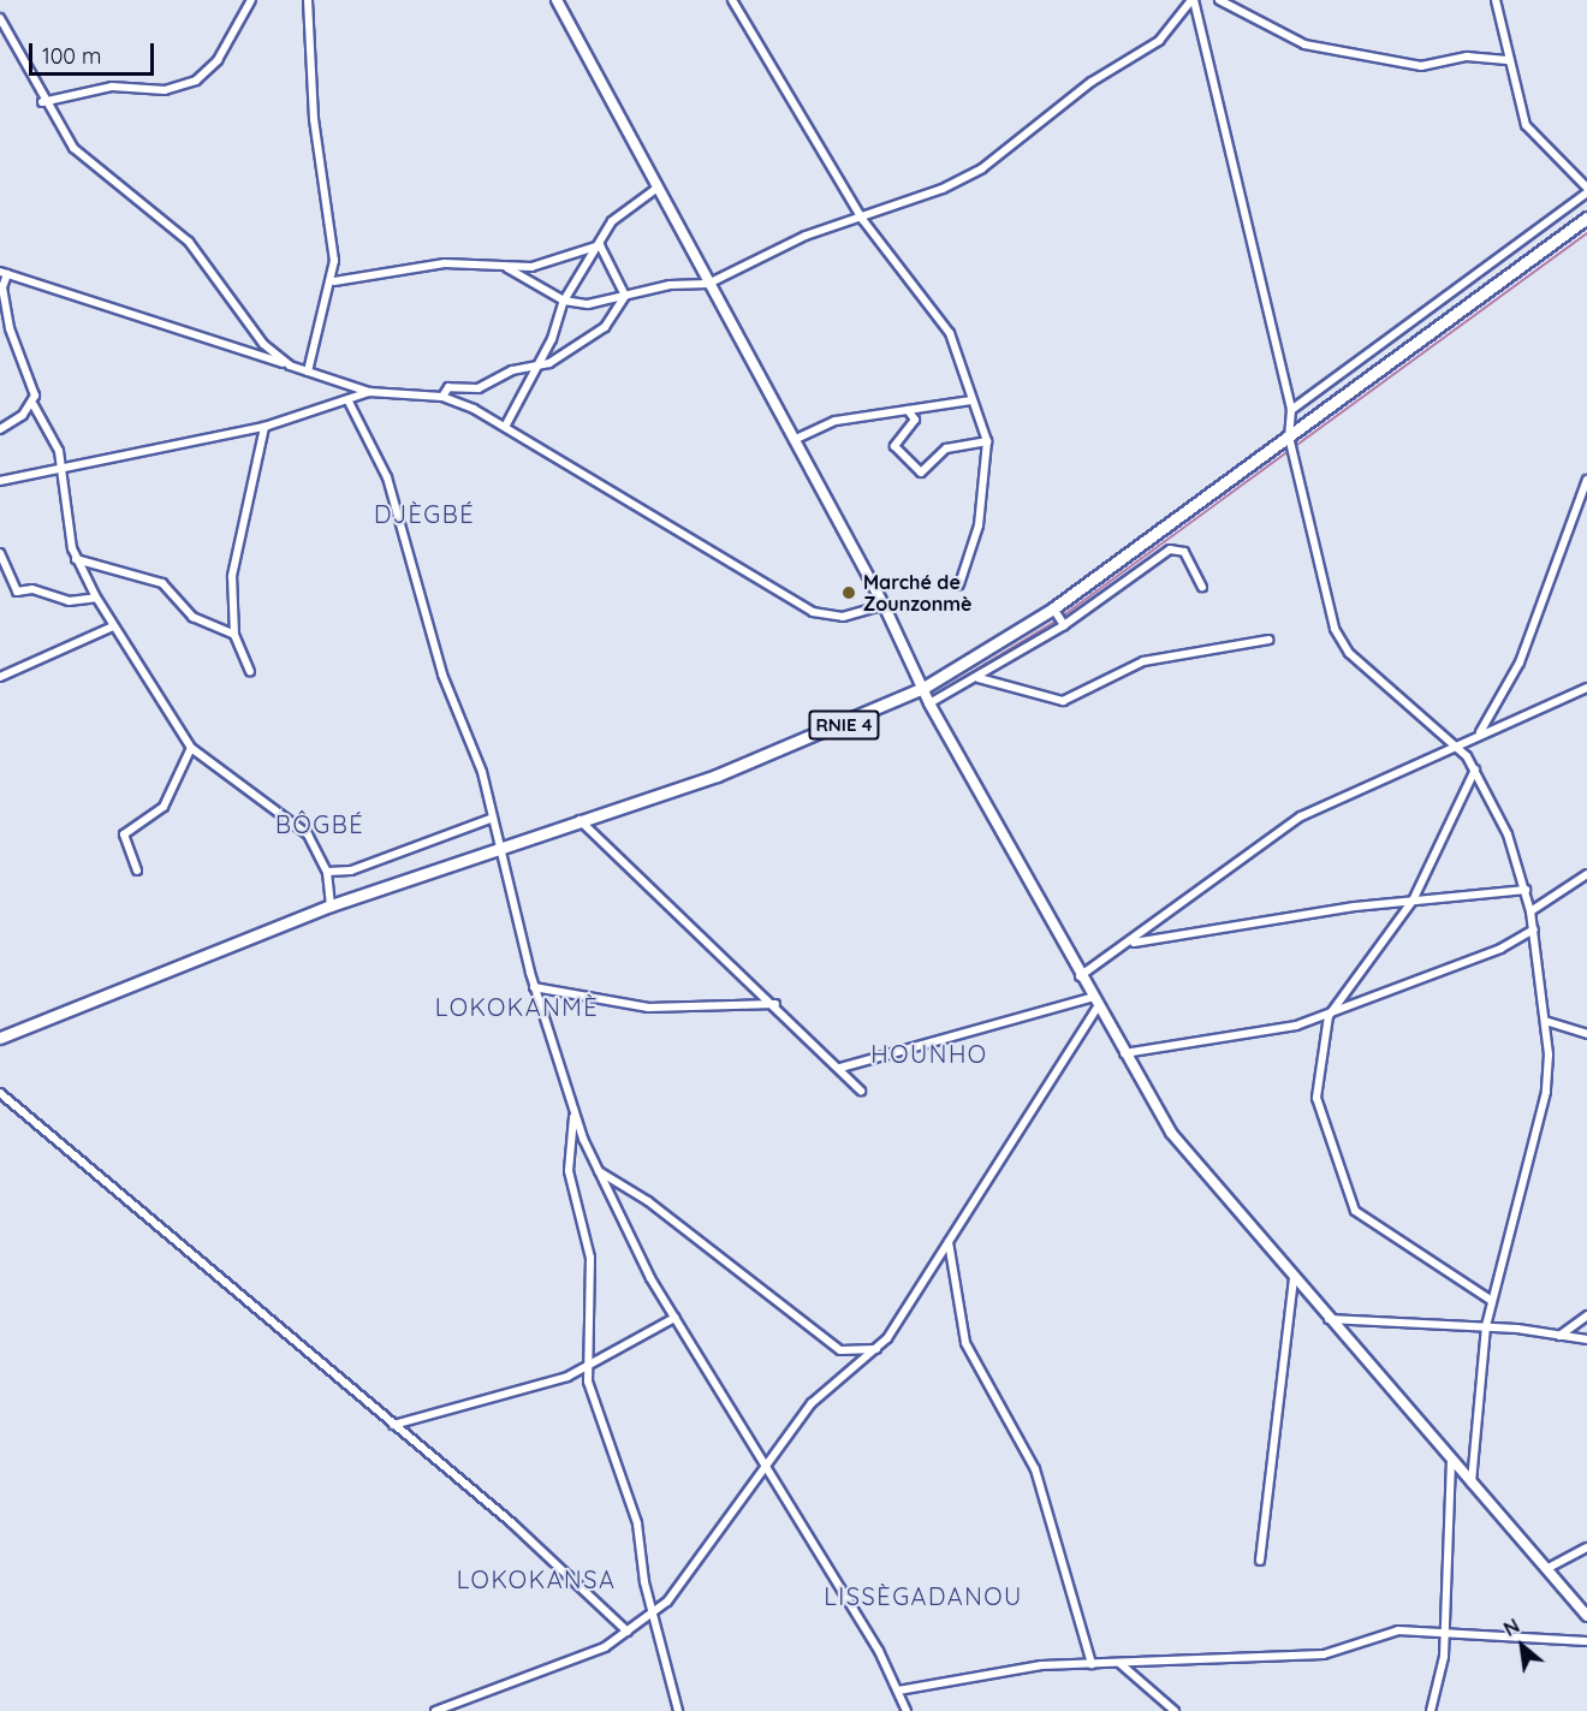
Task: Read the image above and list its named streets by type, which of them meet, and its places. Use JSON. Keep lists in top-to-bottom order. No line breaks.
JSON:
{"streets":{"main road":["RNIE 4"]},"districts":["DJÈGBÉ","BÔGBÉ","LOKOKANMÈ","HOUNHO","LOKOKANSA","LISSÈGADANOU"],"places":["Marché de Zounzonmè"],"scale_bar":"100 m","north":"top left"}
